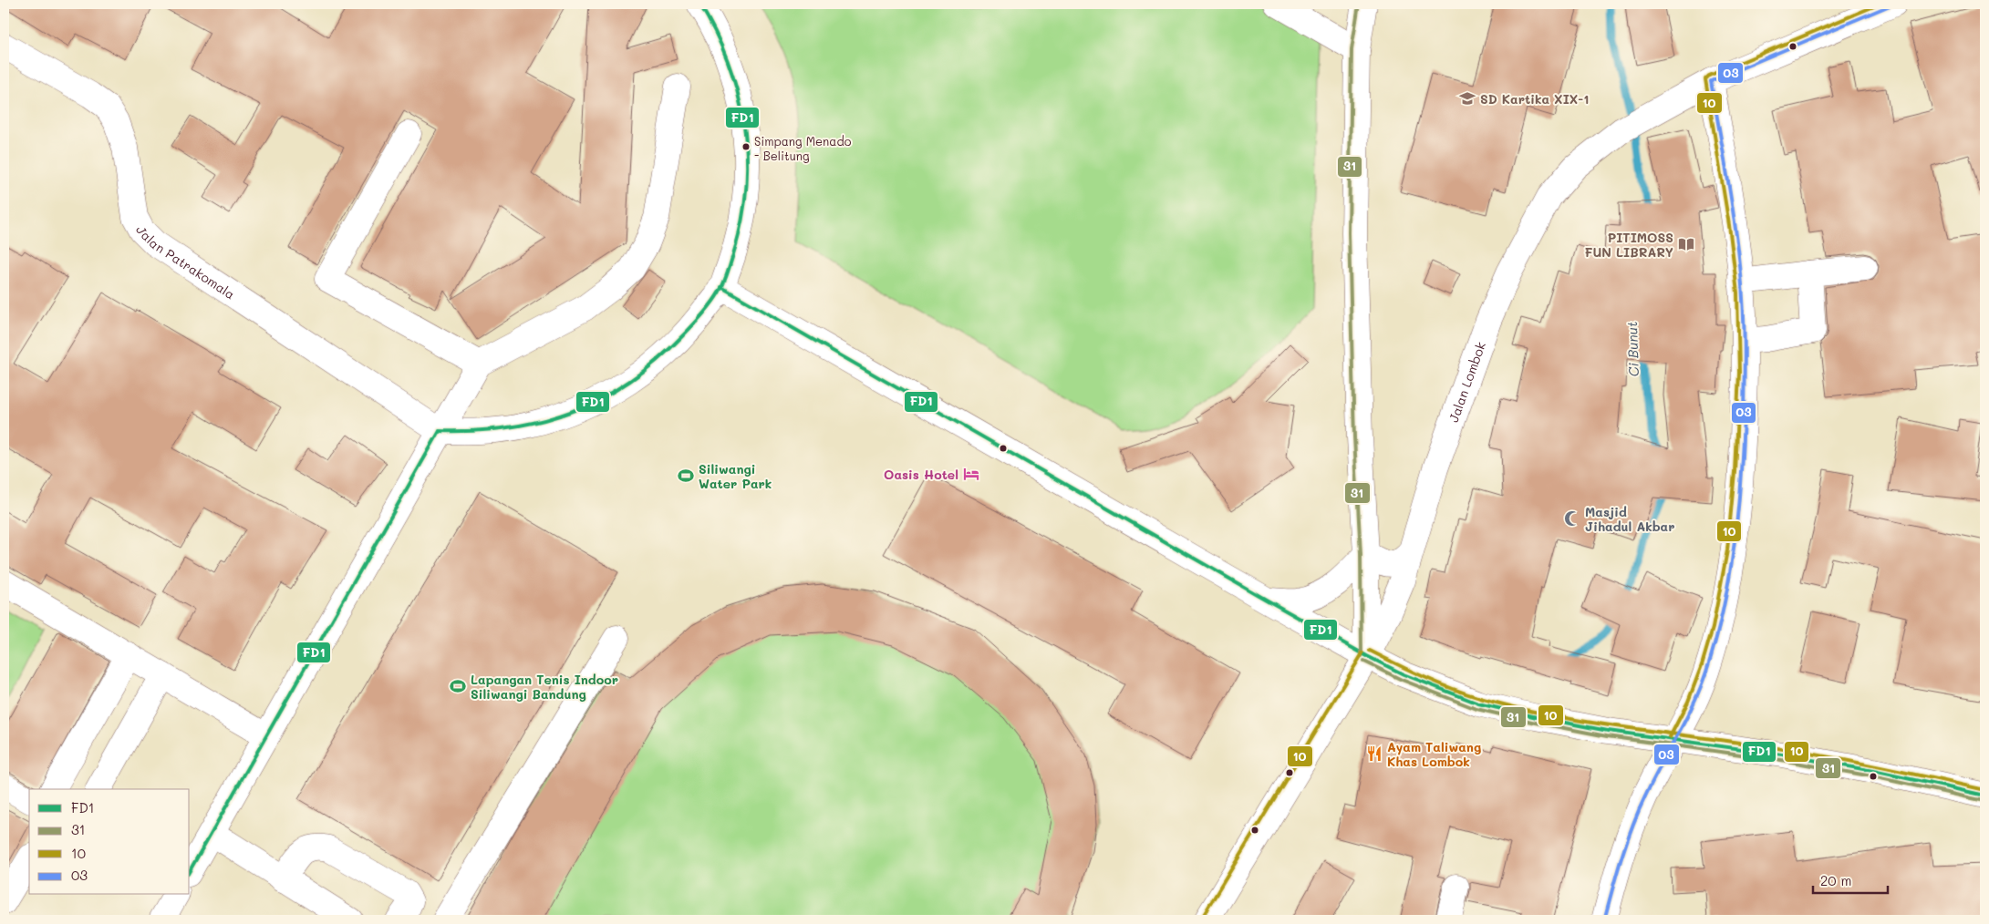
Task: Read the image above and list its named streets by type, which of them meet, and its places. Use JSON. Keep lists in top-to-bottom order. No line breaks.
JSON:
{"streets":{"street":["Jalan Patrakomala","Jalan Lombok"]},"water":["Ci Bunut"],"places":{"school or university":["SD Kartika XIX-1"],"other":["Simpang Menado - Belitung"],"library":["PITIMOSS FUN LIBRARY"],"hotel":["Oasis Hotel"],"sports":["Siliwangi Water Park","Lapangan Tenis Indoor Siliwangi Bandung"],"mosque":["Masjid Jihadul Akbar"],"restaurant":["Ayam Taliwang Khas Lombok"]},"lines":["transit line FD1","transit line 31","transit line 10","transit line 03"],"legend":["FD1","31","10","03"],"scale_bar":"20 m"}
